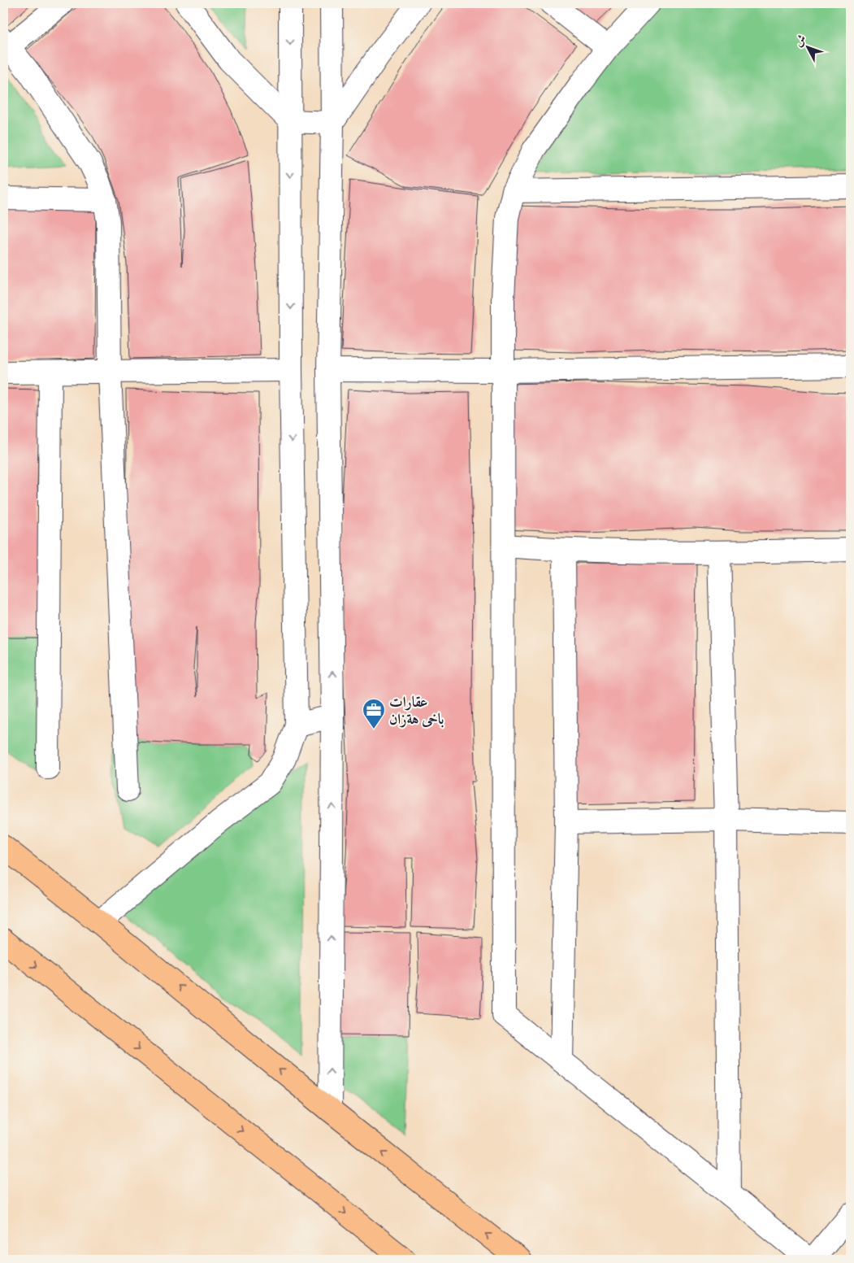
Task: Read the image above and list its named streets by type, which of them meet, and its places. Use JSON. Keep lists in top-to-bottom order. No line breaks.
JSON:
{"places":{"office":["عقارات باخی هةزان"]},"north":"top left"}
